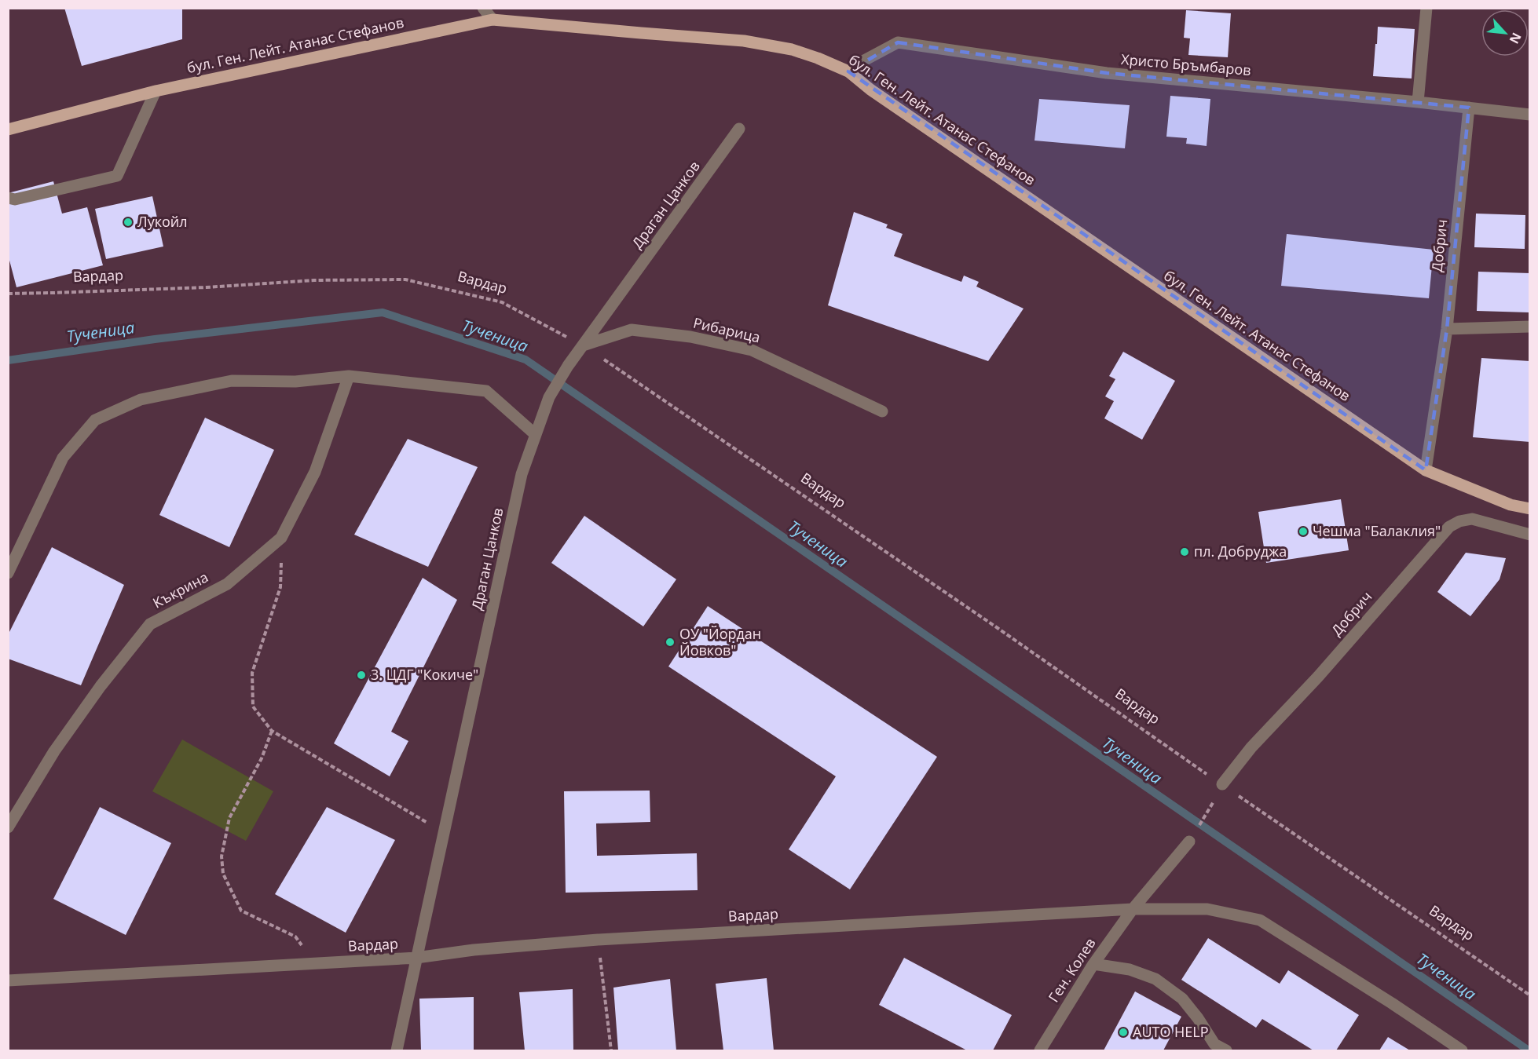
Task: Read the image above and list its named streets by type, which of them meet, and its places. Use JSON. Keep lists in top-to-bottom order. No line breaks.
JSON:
{"streets":{"main road":["бул. Ген. Лейт. Атанас Стефанов"],"street":["Христо Бръмбаров","Драган Цанков","Добрич","Вардар","Рибарица","Къкрина","Ген. Колев"]},"crossings":[["бул. Ген. Лейт. Атанас Стефанов","Христо Бръмбаров"],["бул. Ген. Лейт. Атанас Стефанов","Добрич"],["Христо Бръмбаров","Добрич"],["Драган Цанков","Вардар"],["Драган Цанков","Рибарица"],["Добрич","Вардар"],["Вардар","Рибарица"],["Вардар","Ген. Колев"]],"water":["Тученица"],"places":["Лукойл","Чешма \"Балаклия\"","пл. Добруджа","ОУ \"Йордан Йовков\"","3. ЦДГ \"Кокиче\"","AUTO HELP"],"north":"bottom right"}
